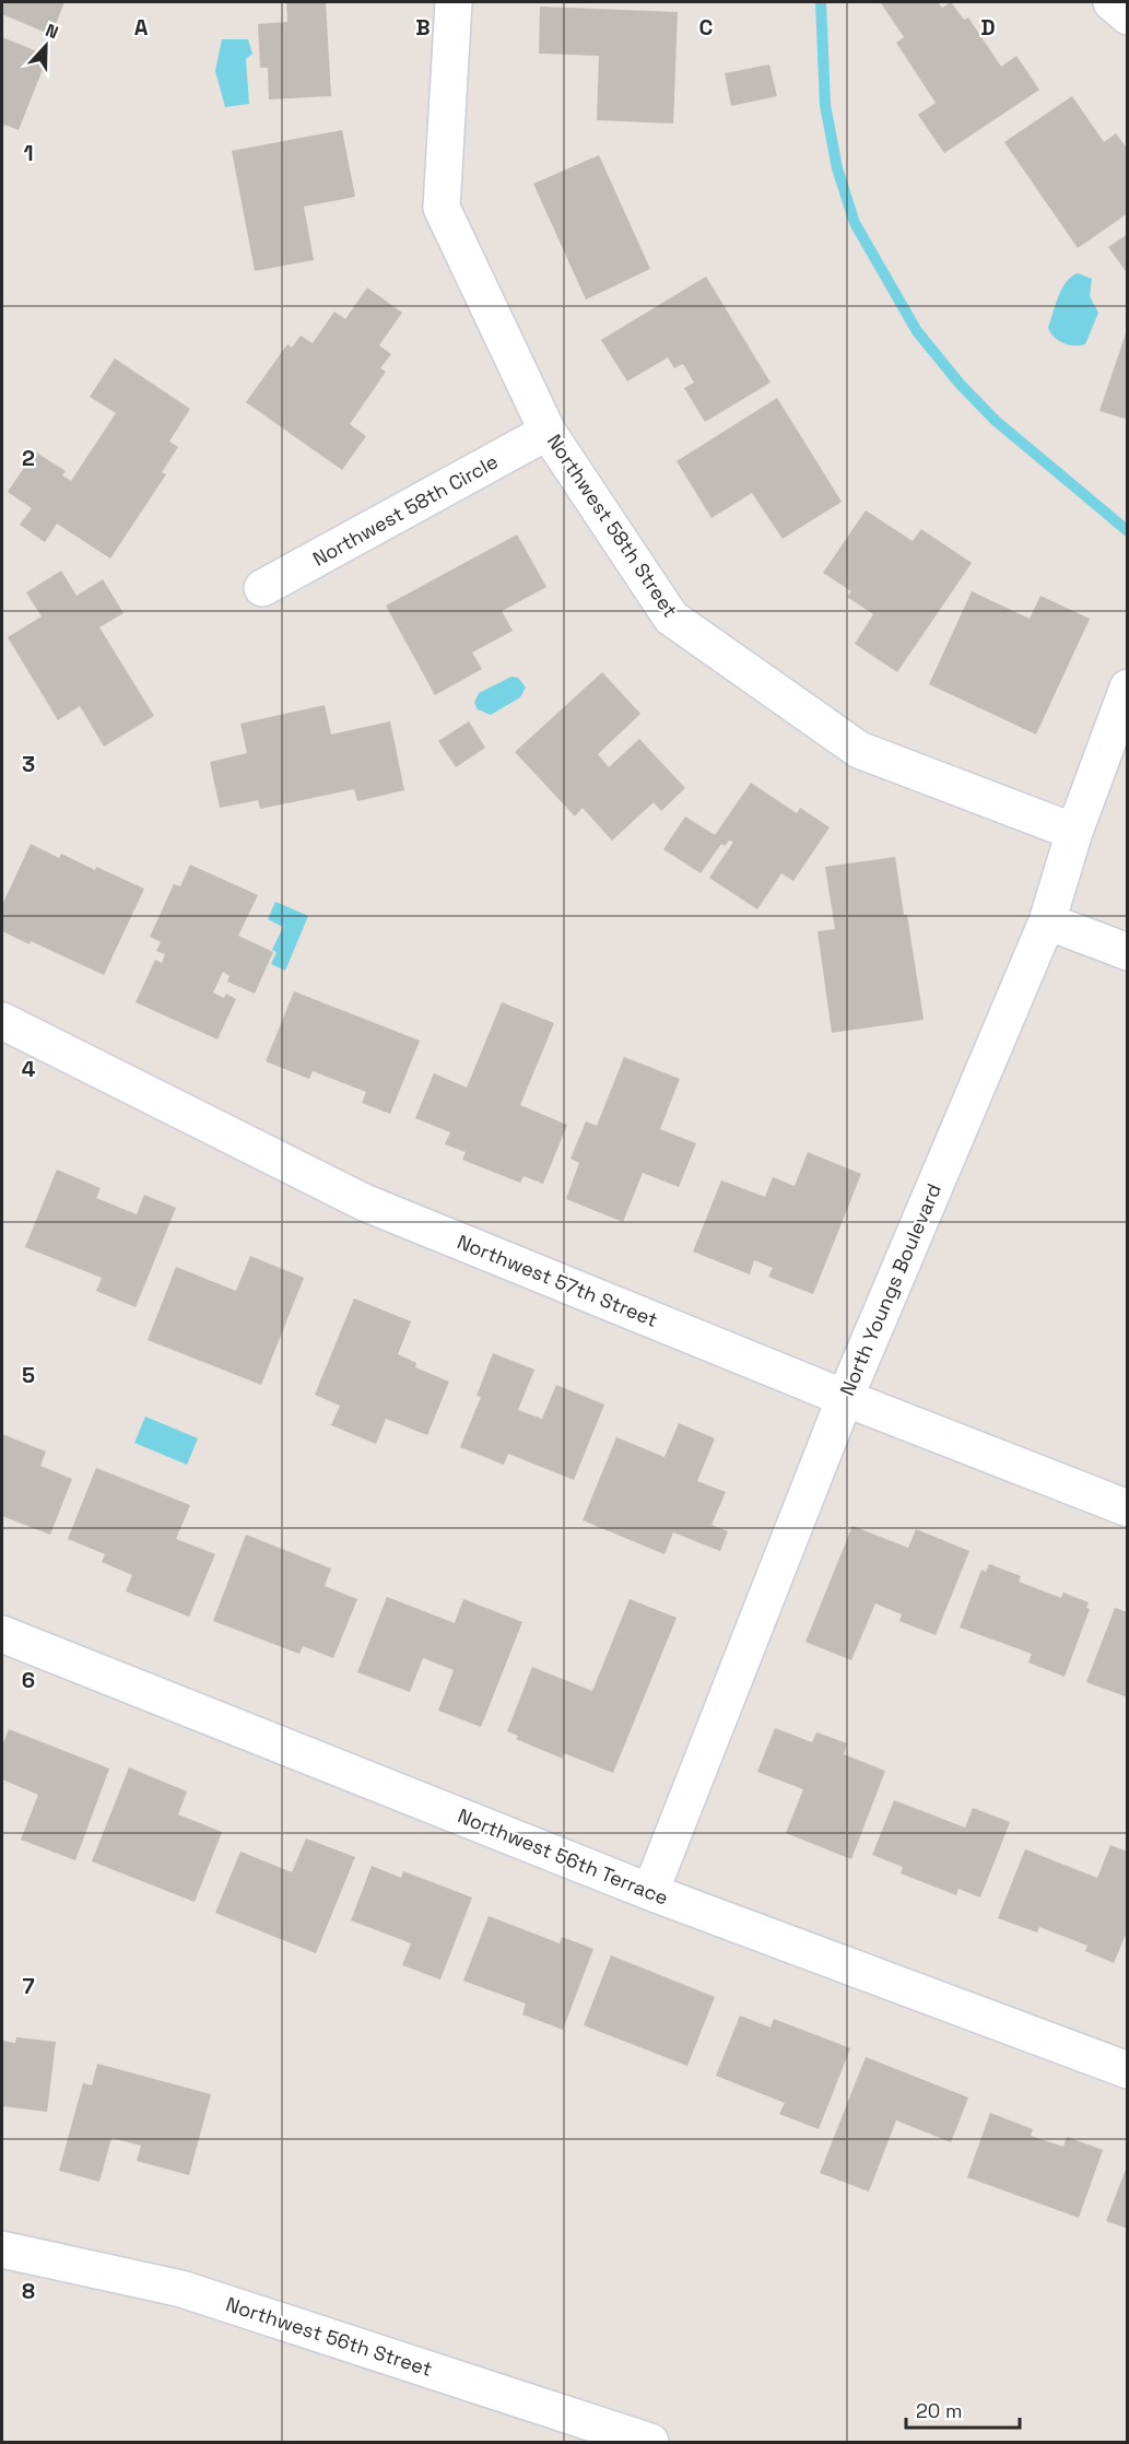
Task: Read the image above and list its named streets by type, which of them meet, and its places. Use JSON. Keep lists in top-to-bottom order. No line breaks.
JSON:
{"streets":{"street":["Northwest 58th Circle","Northwest 58th Street","Northwest 57th Street","North Youngs Boulevard","Northwest 56th Terrace","Northwest 56th Street"]},"crossings":[["Northwest 58th Circle","Northwest 58th Street"],["Northwest 58th Street","North Youngs Boulevard"],["Northwest 57th Street","North Youngs Boulevard"],["North Youngs Boulevard","Northwest 56th Terrace"]],"scale_bar":"20 m","north":"top","grid":{"columns":["A","B","C","D"],"rows":["1","2","3","4","5","6","7","8"]}}
